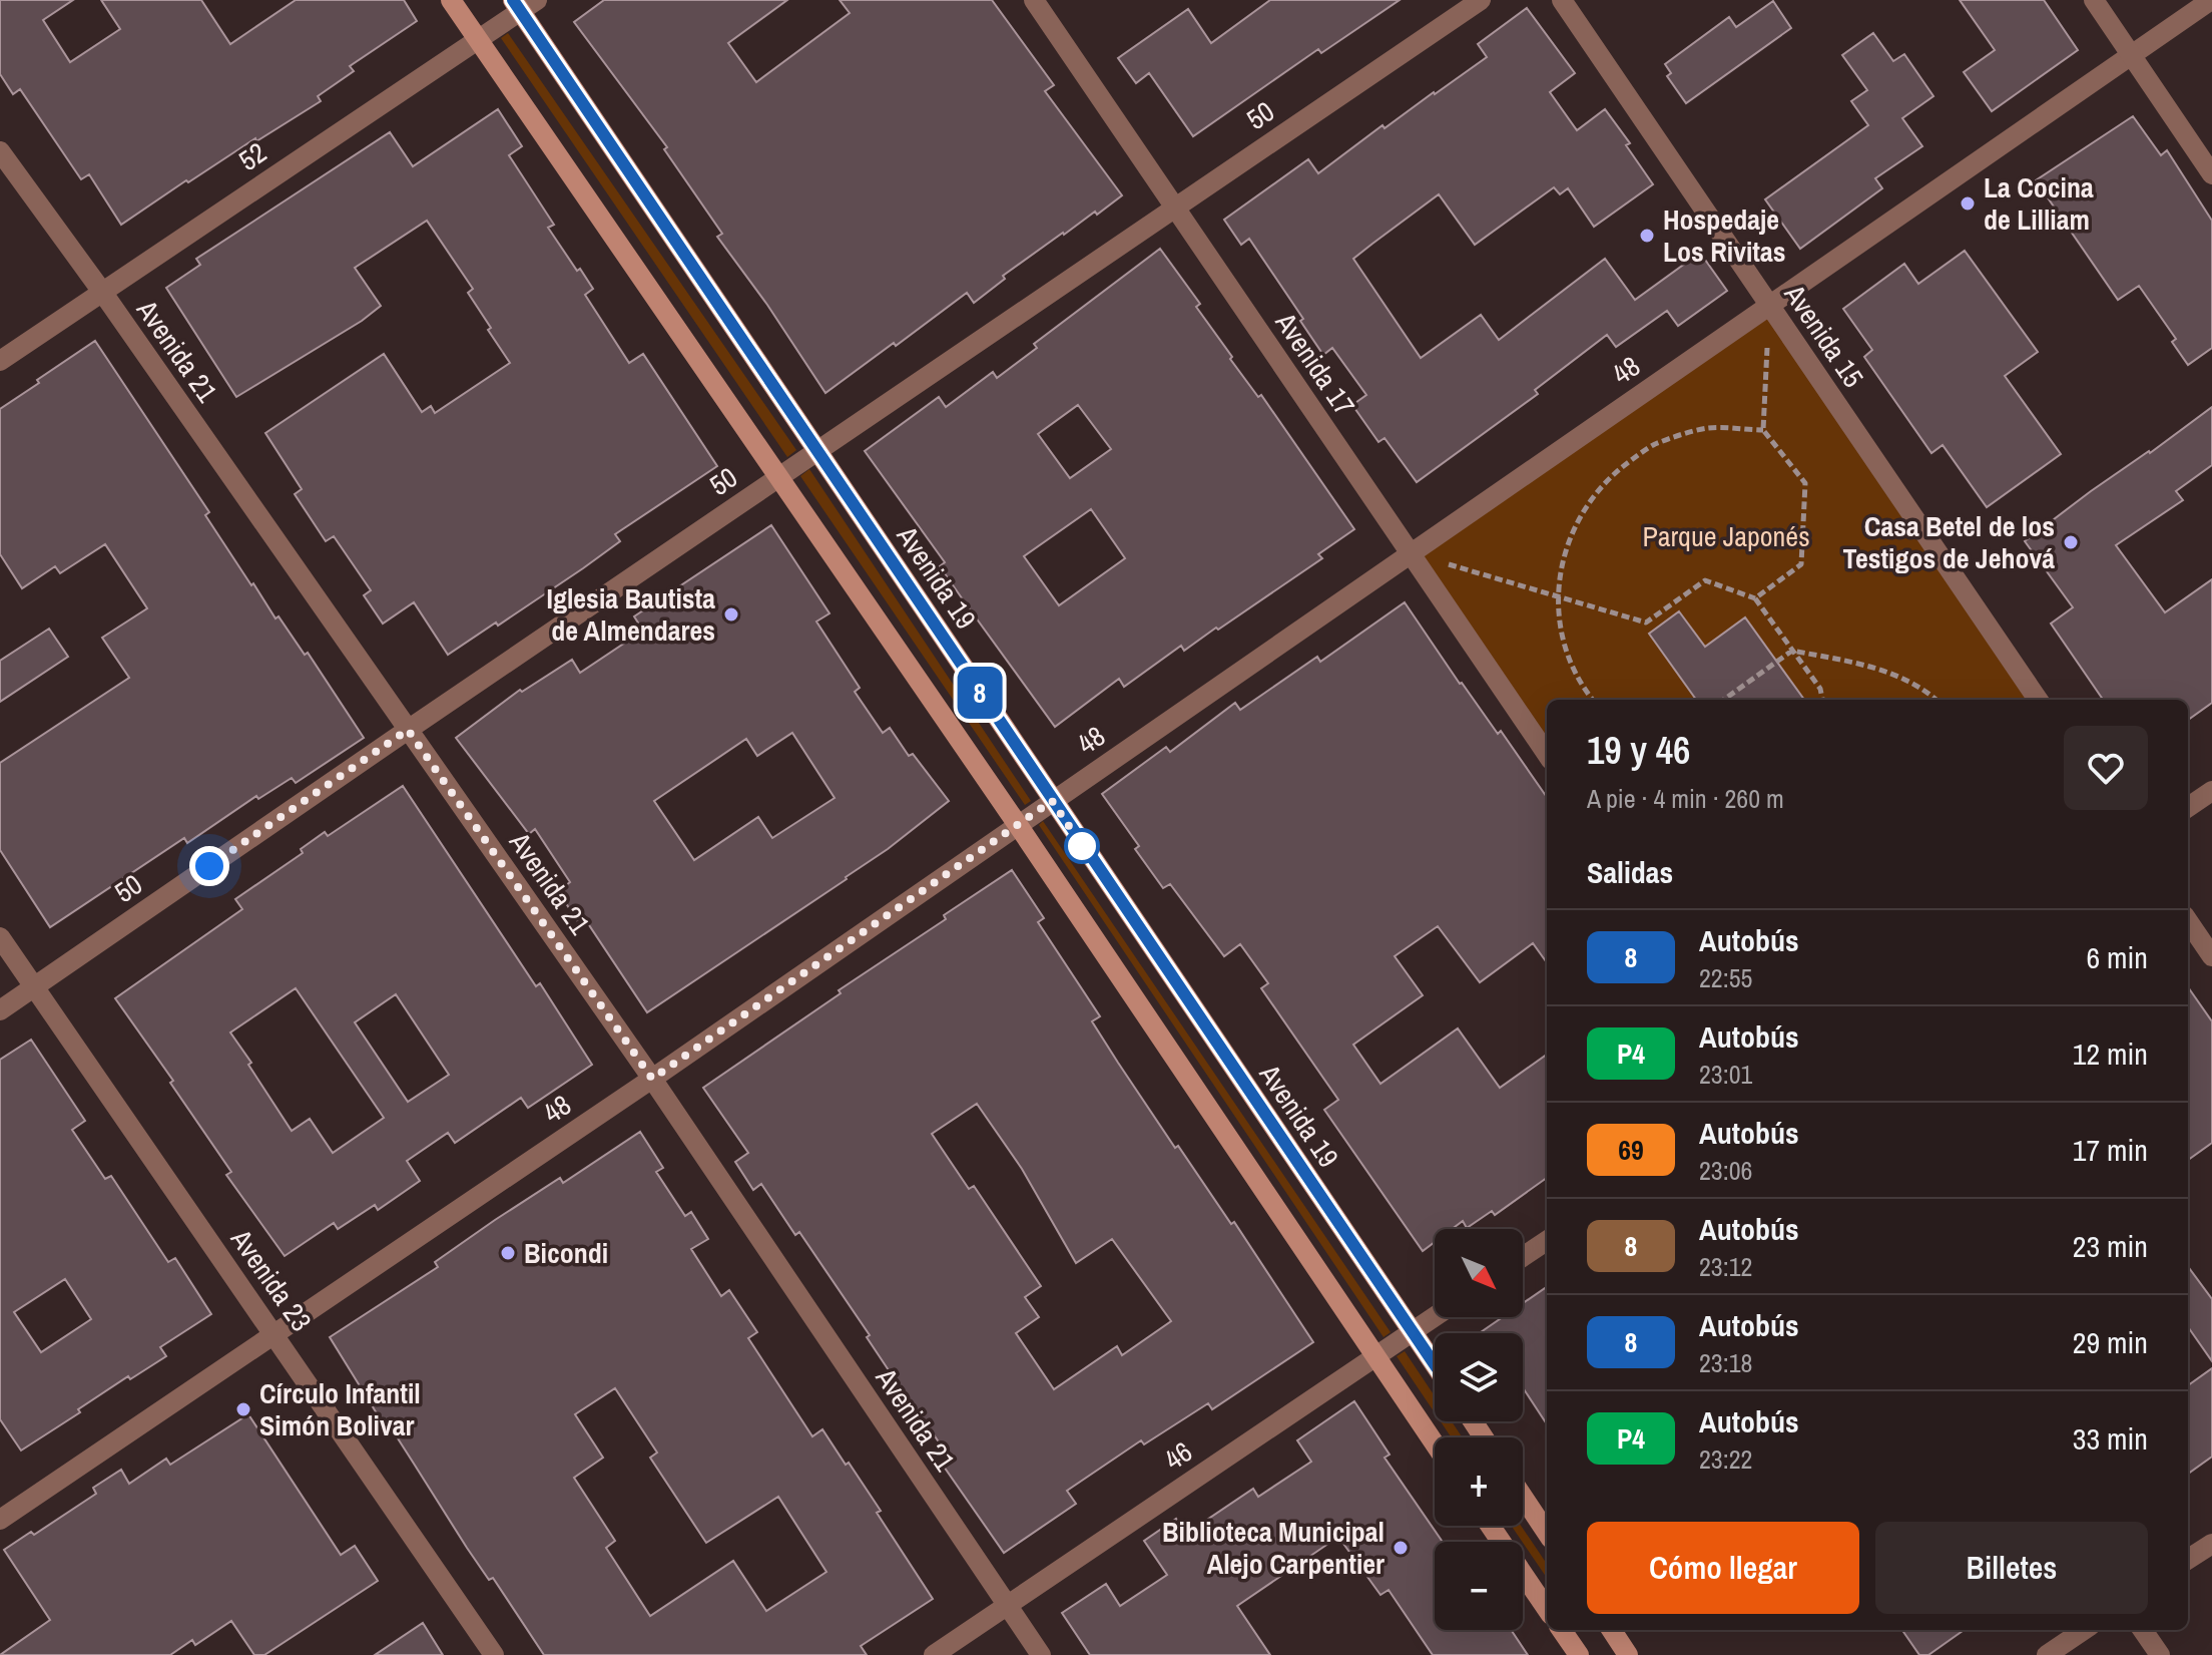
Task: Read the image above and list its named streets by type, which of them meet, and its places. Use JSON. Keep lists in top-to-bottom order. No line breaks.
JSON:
{"streets":{"main road":["Avenida 19"],"street":["50","52","Avenida 15","Avenida 21","Avenida 17","48","Avenida 23","46"]},"crossings":[["50","Avenida 21"],["50","Avenida 17"],["50","Avenida 19"],["50","Avenida 23"],["52","Avenida 21"],["52","Avenida 19"],["Avenida 15","48"],["Avenida 21","48"],["Avenida 21","46"],["Avenida 17","48"],["48","Avenida 19"],["48","Avenida 23"],["Avenida 19","46"]],"parks":["Parque Japonés"],"places":["La Cocina de Lilliam","Hospedaje Los Rivitas","Casa Betel de los Testigos de Jehová","Iglesia Bautista de Almendares","Bicondi","Círculo Infantil Simón Bolivar","Biblioteca Municipal Alejo Carpentier"],"lines":["bus line 8"],"north":"bottom right","page":{"on_map":"8","heading":[["19 y 46","A pie · 4 min · 260 m"],"Salidas"],"list":[{"mark":"8","name":"Autobús","note":"22:55","value":"6 min"},{"mark":"P4","name":"Autobús","note":"23:01","value":"12 min"},{"mark":"69","name":"Autobús","note":"23:06","value":"17 min"},{"mark":"8","name":"Autobús","note":"23:12","value":"23 min"},{"mark":"8","name":"Autobús","note":"23:18","value":"29 min"},{"mark":"P4","name":"Autobús","note":"23:22","value":"33 min"}],"map_buttons":["+","−"],"buttons":["Cómo llegar","Billetes"]}}
